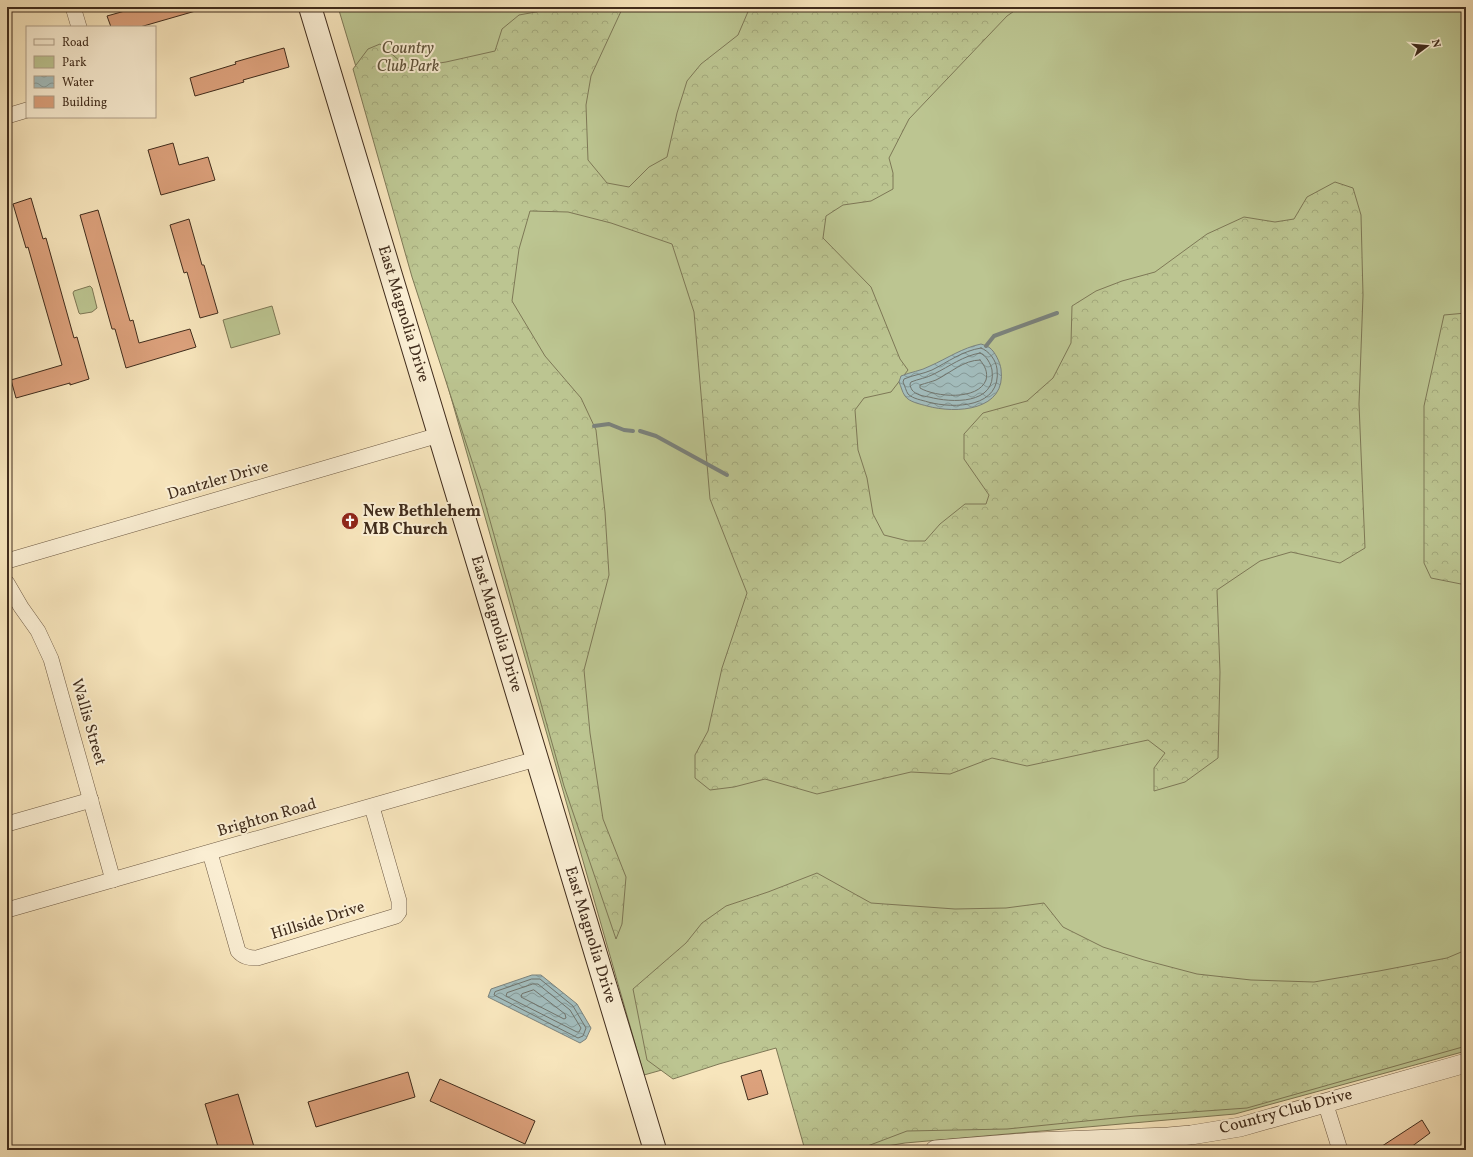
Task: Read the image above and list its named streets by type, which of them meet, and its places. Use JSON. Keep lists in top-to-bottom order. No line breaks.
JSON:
{"streets":{"main road":["East Magnolia Drive"],"street":["Dantzler Drive","Wallis Street","Brighton Road","Hillside Drive","Country Club Drive"]},"crossings":[["East Magnolia Drive","Dantzler Drive"],["East Magnolia Drive","Brighton Road"],["Wallis Street","Brighton Road"],["Brighton Road","Hillside Drive"]],"parks":["Country Club Park"],"places":{"church":["New Bethlehem MB Church"]},"legend":["Road","Park","Water","Building"],"north":"right"}
